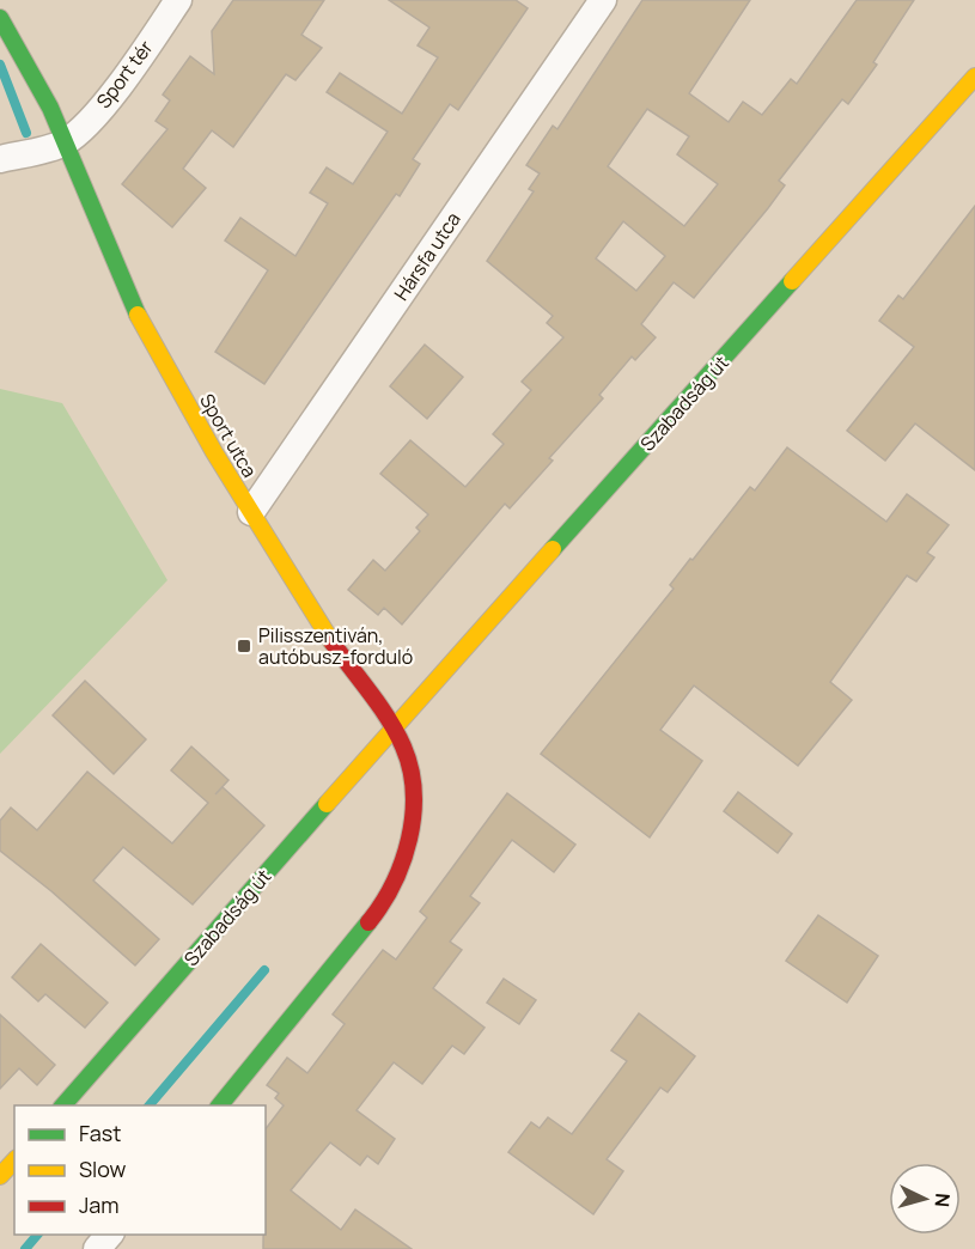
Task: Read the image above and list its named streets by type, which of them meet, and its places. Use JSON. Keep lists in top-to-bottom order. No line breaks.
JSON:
{"streets":{"main road":["Szabadság út","Sport utca"],"street":["Sport tér","Hársfa utca"]},"crossings":[["Sport tér","Sport utca"],["Hársfa utca","Sport utca"],["Szabadság út","Sport utca"]],"places":{"transit":["Pilisszentiván, autóbusz-forduló"]},"legend":["Fast","Slow","Jam"],"north":"right"}
